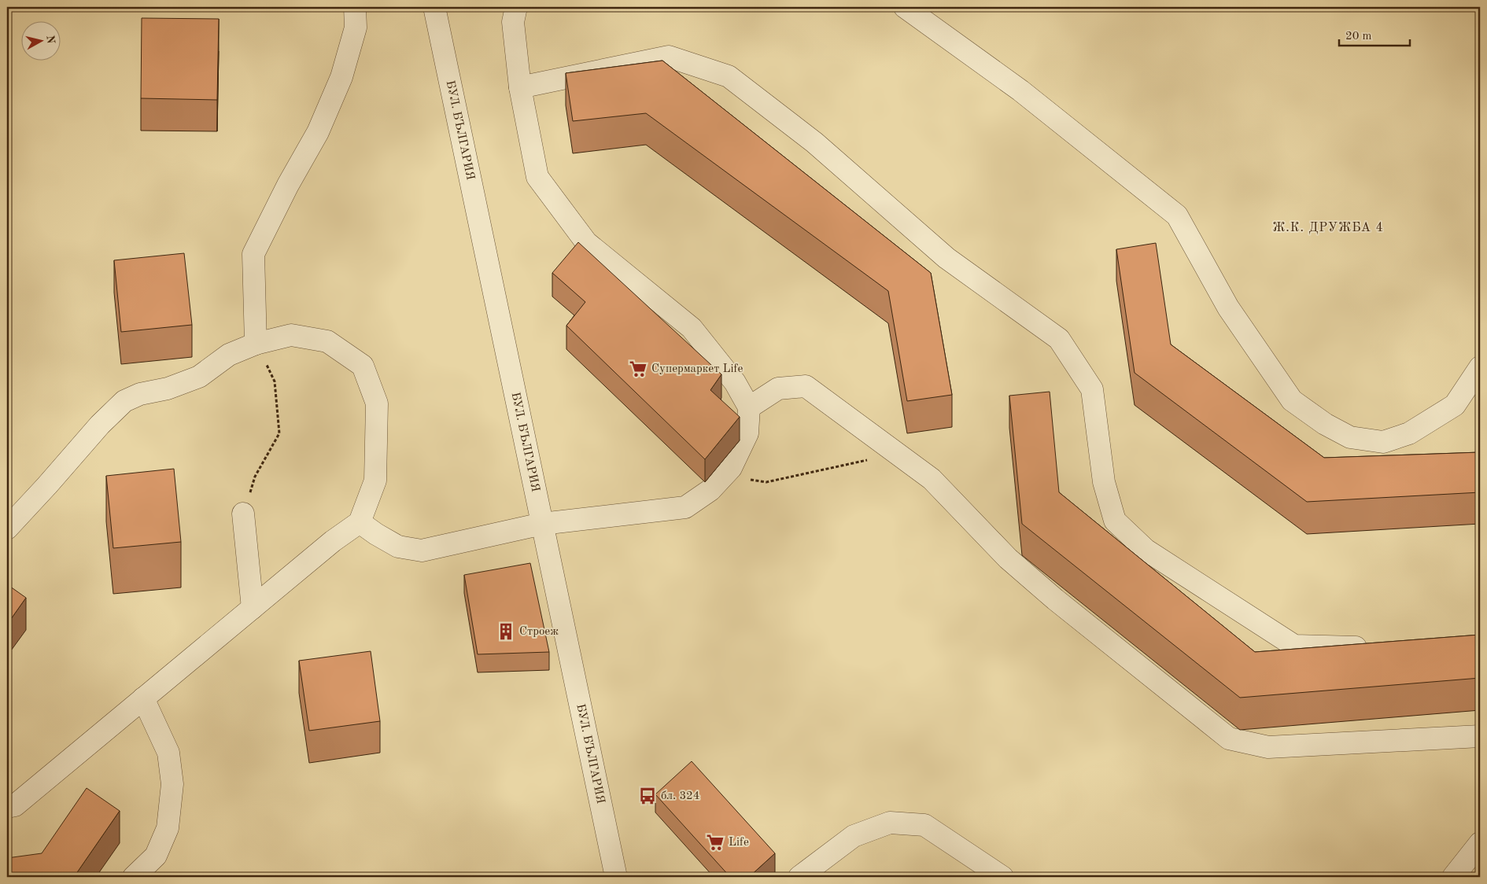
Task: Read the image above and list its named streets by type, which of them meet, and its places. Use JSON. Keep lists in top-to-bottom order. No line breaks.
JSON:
{"streets":{"street":["БУЛ. БЪЛГАРИЯ"]},"districts":["Ж.К. ДРУЖБА 4"],"places":{"supermarket":["Супермаркет Life","Life"],"building":["Строеж"],"bus stop":["бл. 324"]},"scale_bar":"20 m","north":"right"}
